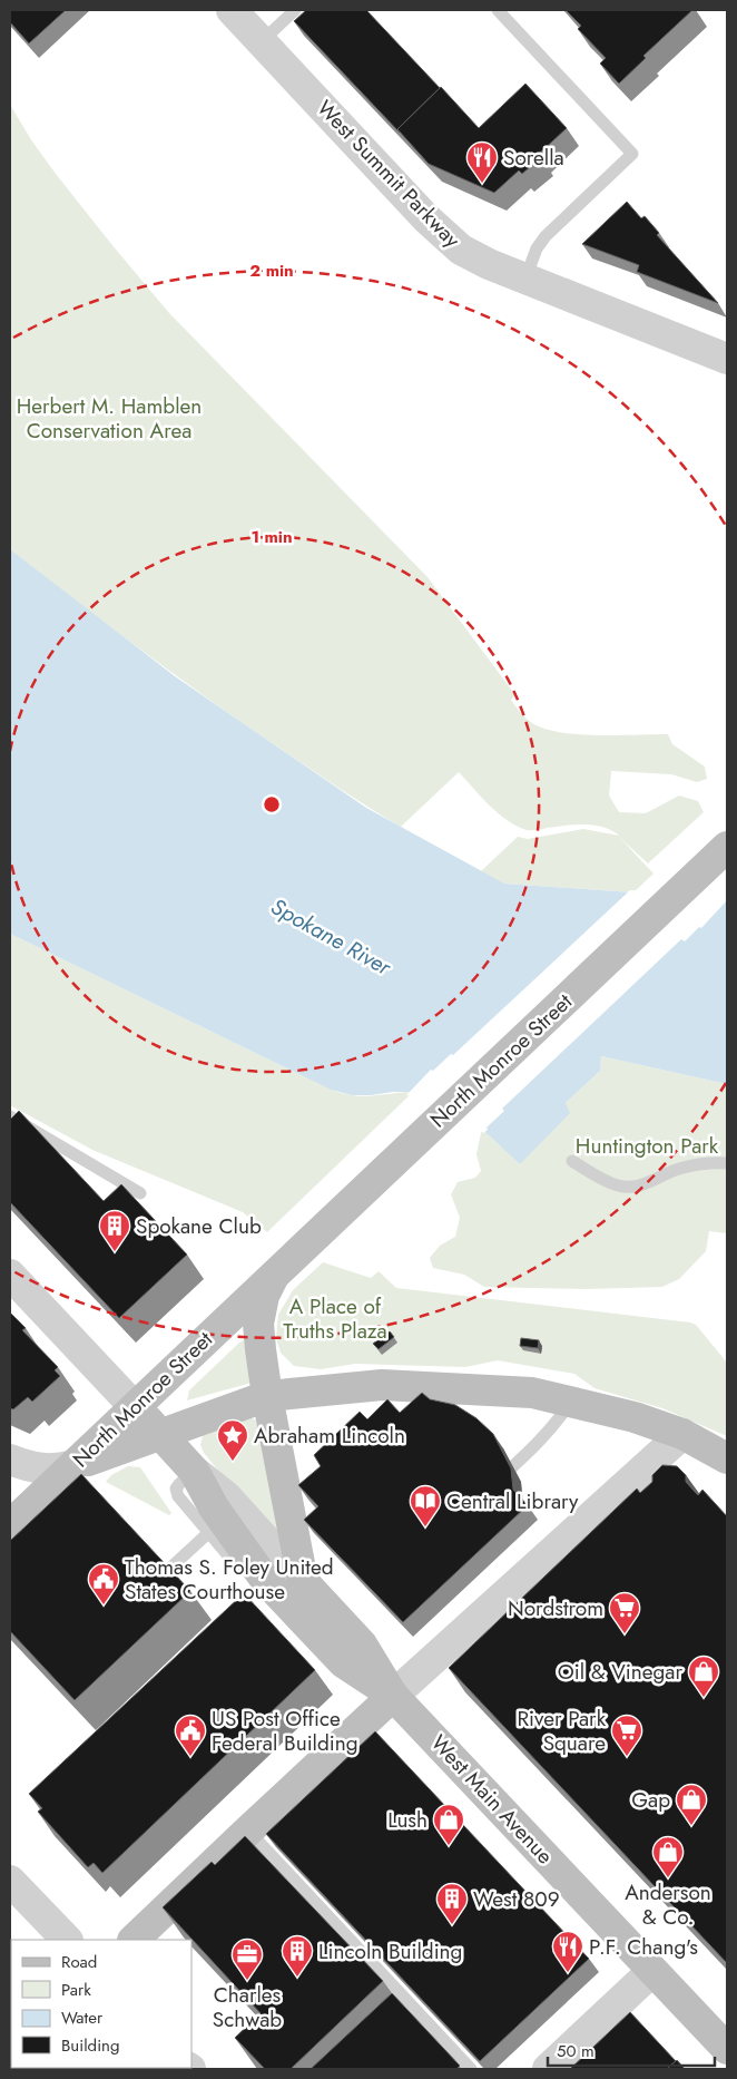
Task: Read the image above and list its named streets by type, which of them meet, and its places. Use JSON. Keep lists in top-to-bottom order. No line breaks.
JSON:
{"streets":{"main road":["North Monroe Street","West Main Avenue"],"street":["West Summit Parkway"]},"crossings":[["North Monroe Street","West Main Avenue"]],"water":["Spokane River"],"parks":["Herbert M. Hamblen Conservation Area","Huntington Park","A Place of Truths Plaza"],"places":{"restaurant":["Sorella","P.F. Chang's"],"building":["Spokane Club","West 809","Lincoln Building"],"place":["Abraham Lincoln"],"library":["Central Library"],"public building":["Thomas S. Foley United States Courthouse","US Post Office Federal Building"],"supermarket":["Nordstrom","River Park Square"],"shop":["Oil & Vinegar","Gap","Lush","Anderson & Co."],"office":["Charles Schwab"]},"legend":["Road","Park","Water","Building"],"scale_bar":"50 m","rings":["2 min","1 min"]}
